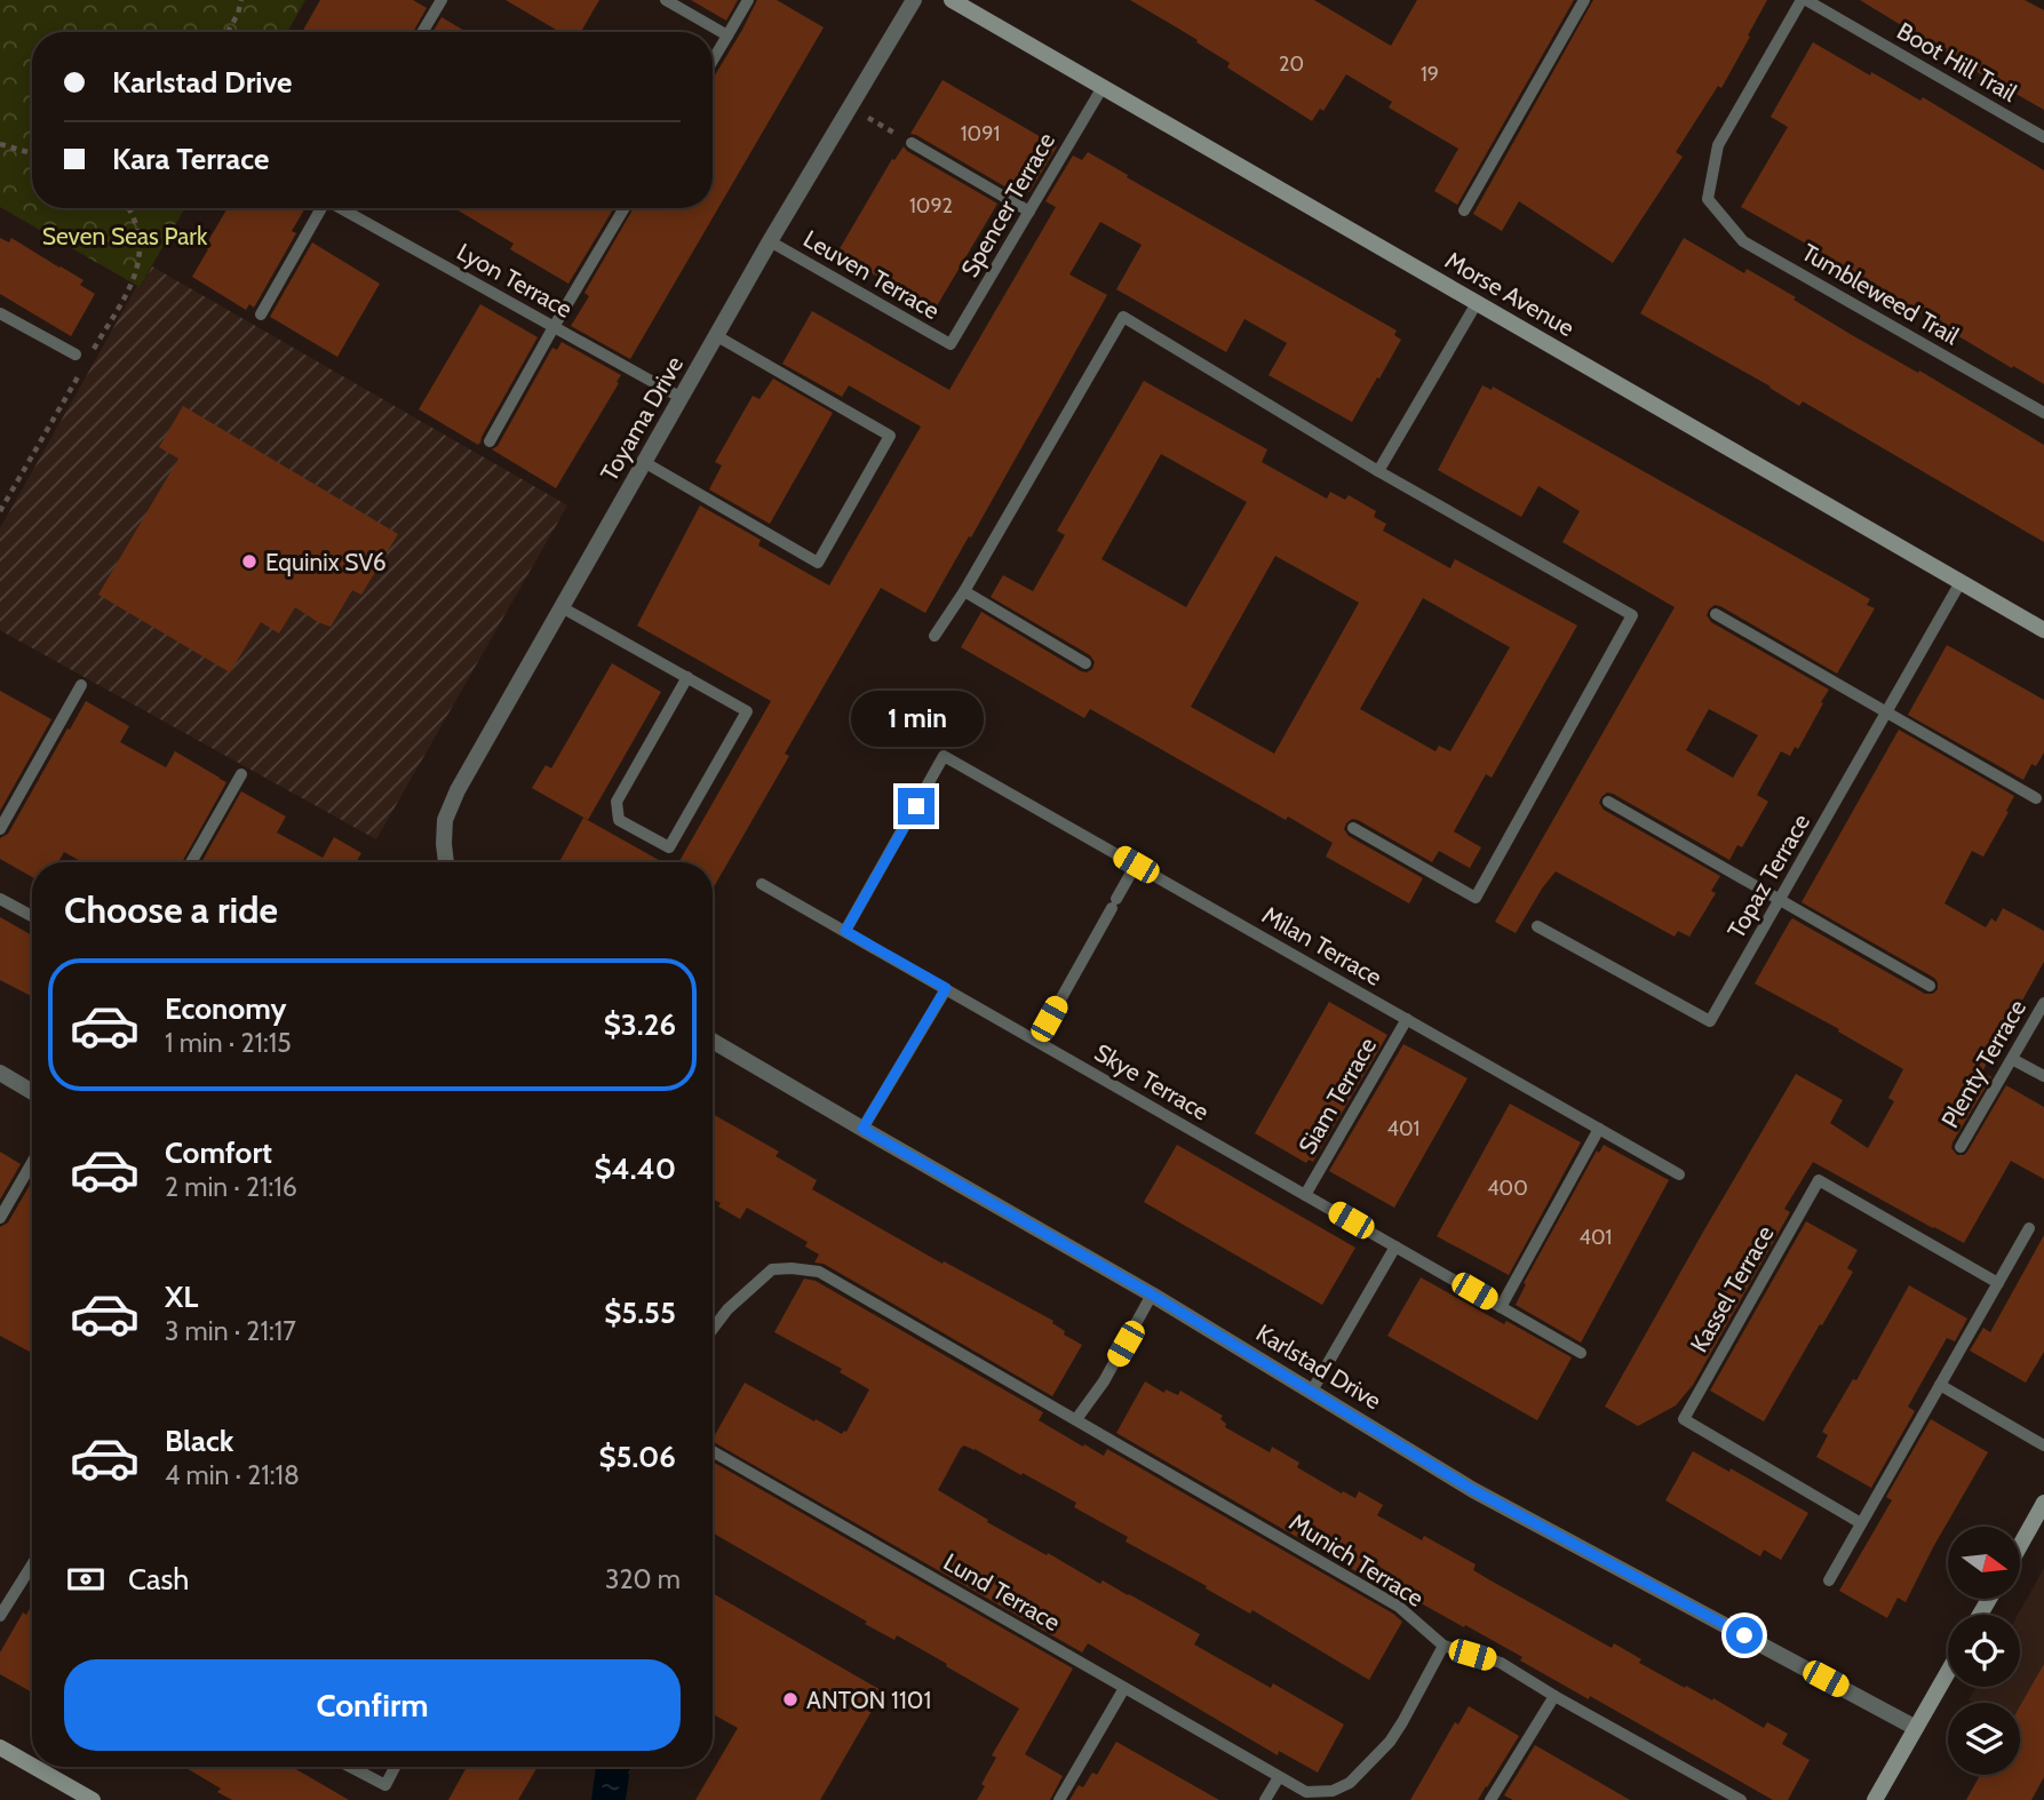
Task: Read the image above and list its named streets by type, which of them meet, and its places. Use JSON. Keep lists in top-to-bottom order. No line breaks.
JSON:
{"streets":{"street":["Morse Avenue","Toyama Drive","Karlstad Drive"],"lane":["Boot Hill Trail","Spencer Terrace","Leuven Terrace","Lyon Terrace","Tumbleweed Trail","Topaz Terrace","Milan Terrace","Plenty Terrace","Skye Terrace","Siam Terrace","Kassel Terrace","Munich Terrace","Lund Terrace"]},"crossings":[["Boot Hill Trail","Tumbleweed Trail"],["Spencer Terrace","Leuven Terrace"],["Spencer Terrace","Morse Avenue"],["Leuven Terrace","Toyama Drive"],["Lyon Terrace","Toyama Drive"],["Morse Avenue","Topaz Terrace"],["Milan Terrace","Skye Terrace"],["Milan Terrace","Siam Terrace"],["Skye Terrace","Siam Terrace"],["Munich Terrace","Lund Terrace"]],"parks":["Seven Seas Park"],"places":["Equinix SV6","ANTON 1101"],"house_numbers":["20","19","1091","1092","401","400","401"],"north":"right","page":{"banner":["Karlstad Drive","Kara Terrace"],"bubble":"1 min","heading":"Choose a ride","list":[{"name":"Economy","note":"1 min · 21:15","value":"$3.26"},{"name":"Comfort","note":"2 min · 21:16","value":"$4.40"},{"name":"XL","note":"3 min · 21:17","value":"$5.55"},{"name":"Black","note":"4 min · 21:18","value":"$5.06"}],"pay":["Cash","320 m"],"buttons":"Confirm"}}
